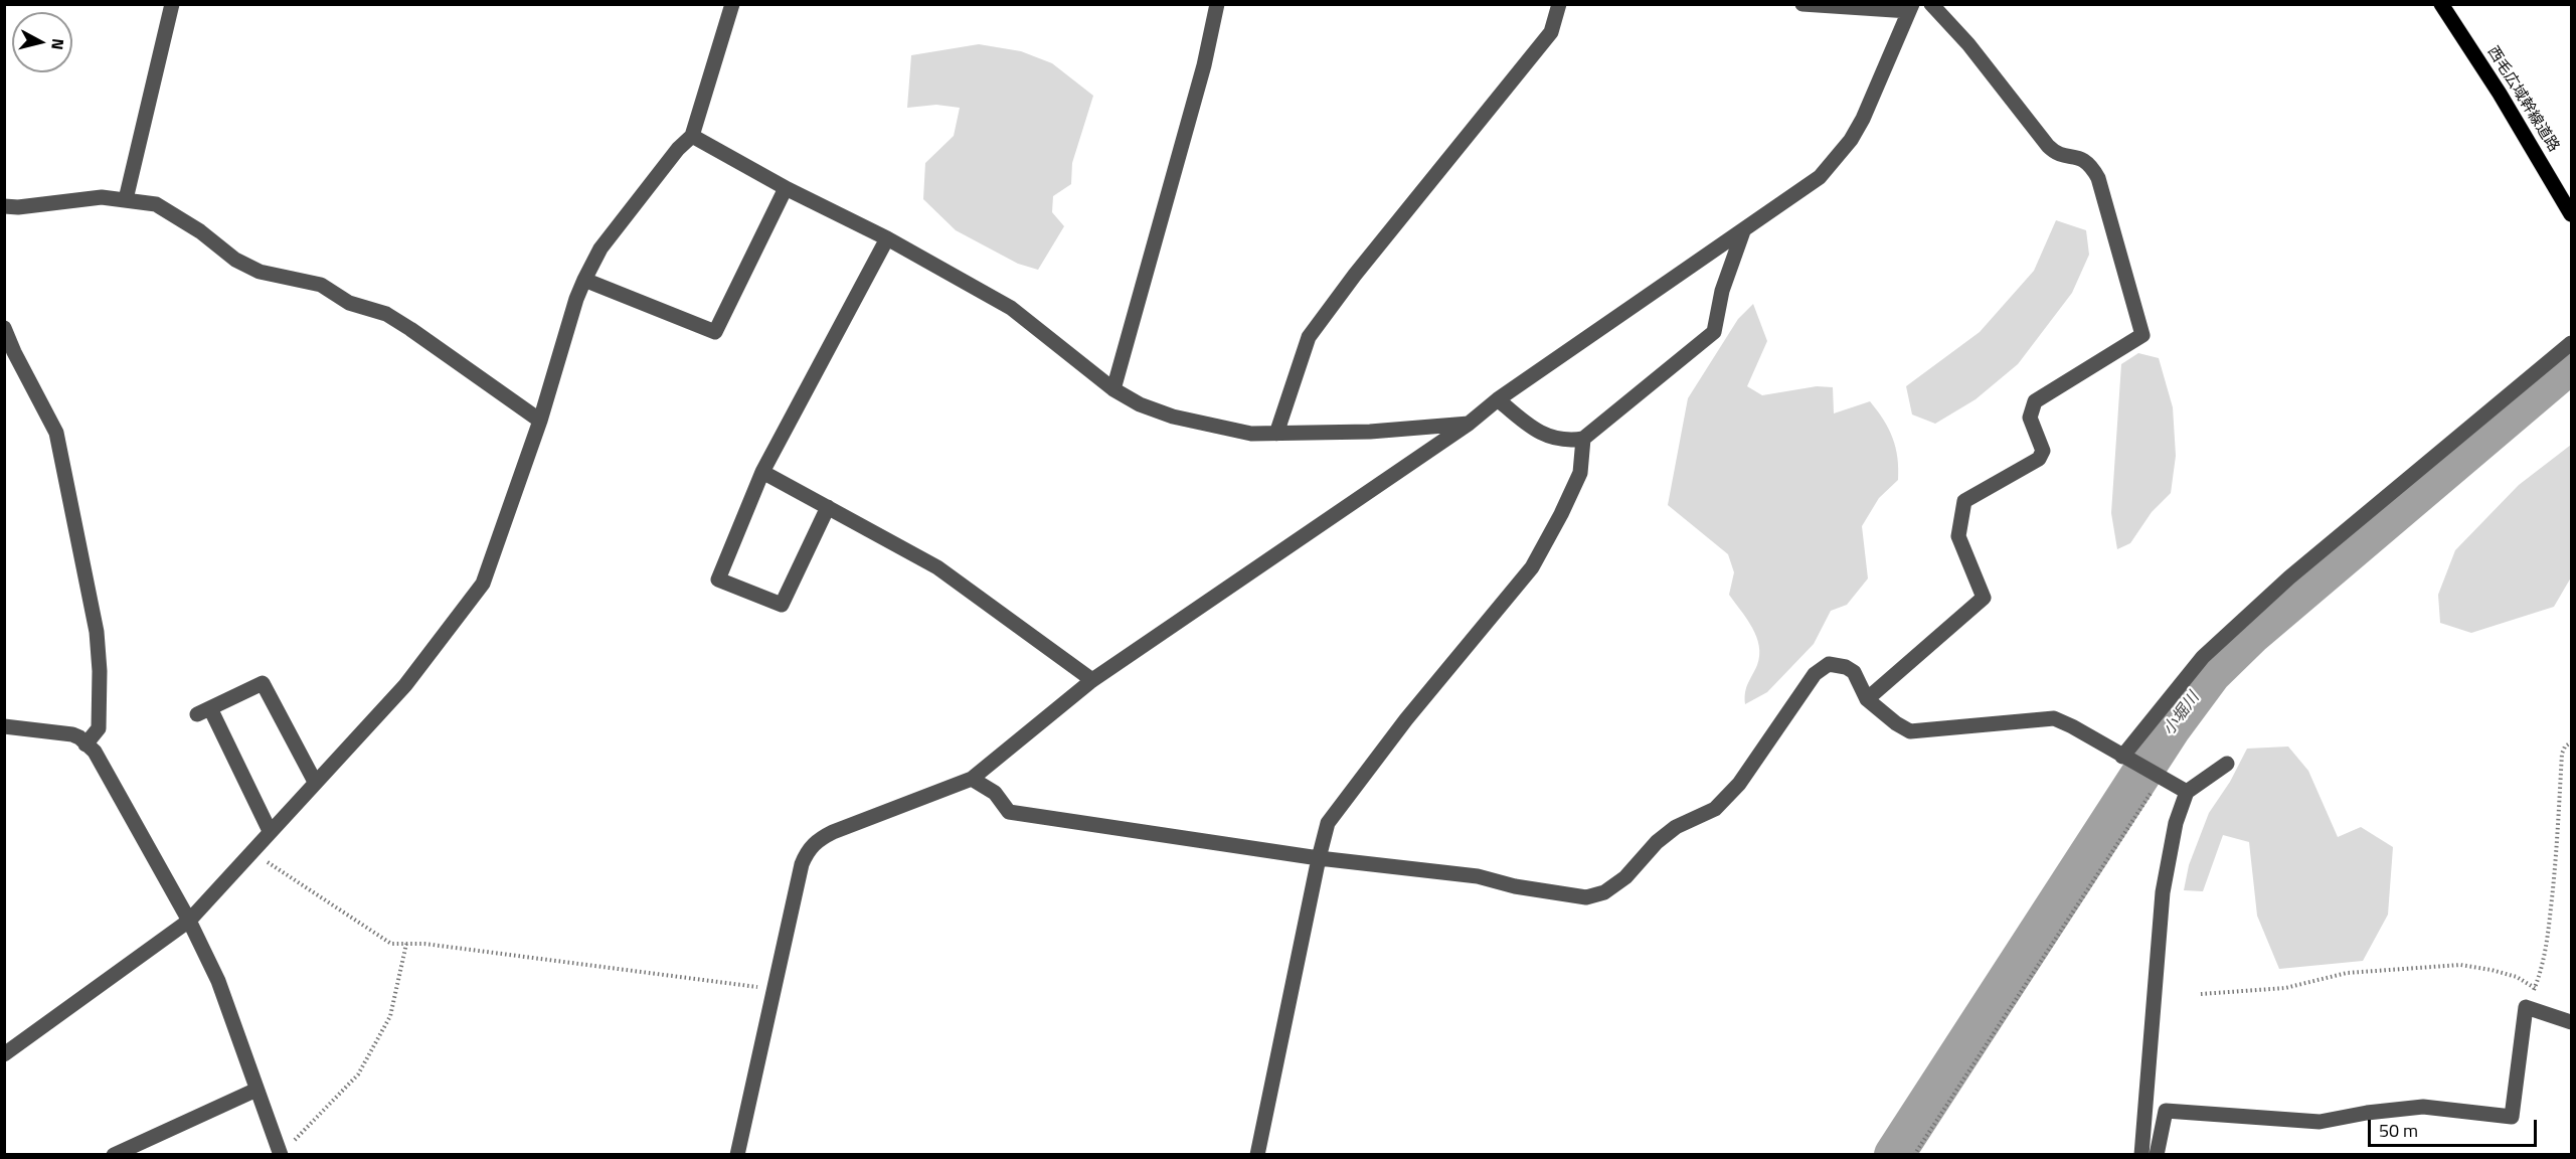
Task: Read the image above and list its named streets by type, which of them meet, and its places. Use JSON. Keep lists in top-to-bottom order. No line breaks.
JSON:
{"streets":{"main road":["西毛広域幹線道路"]},"water":["小堀川"],"scale_bar":"50 m","north":"right"}
